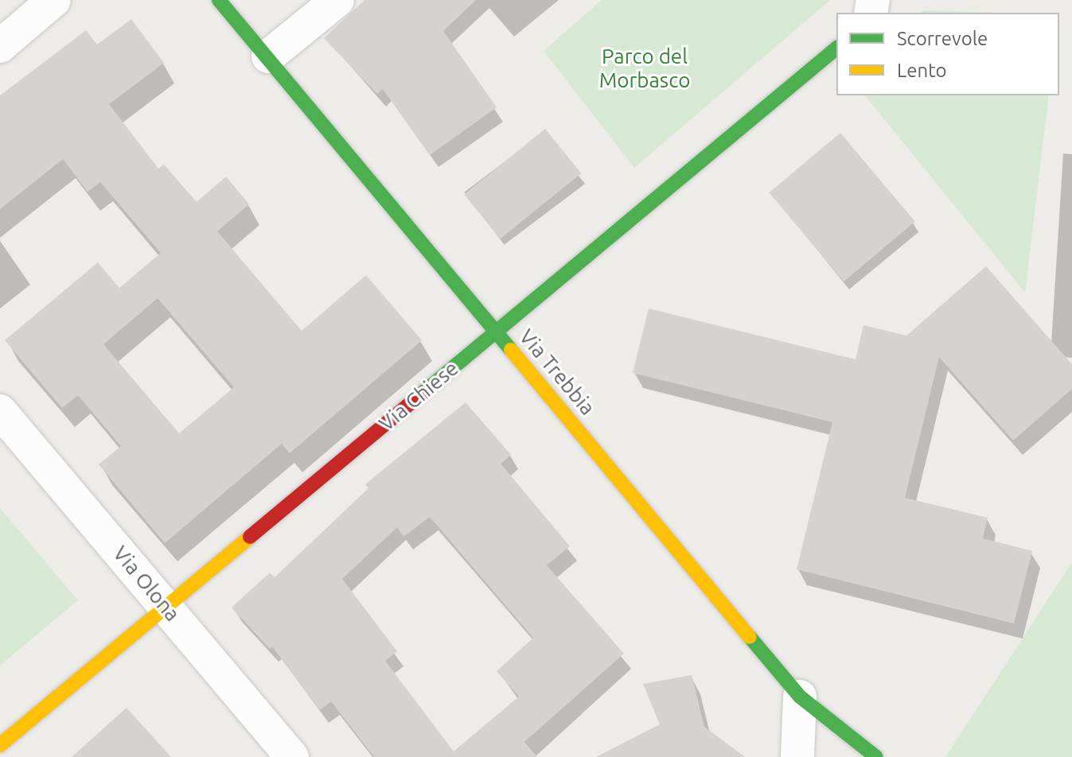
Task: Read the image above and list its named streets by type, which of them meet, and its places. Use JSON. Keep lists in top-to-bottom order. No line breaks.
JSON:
{"streets":{"street":["Via Trebbia","Via Chiese","Via Olona"]},"crossings":[["Via Trebbia","Via Chiese"],["Via Chiese","Via Olona"]],"parks":["Parco del Morbasco"],"legend":["Scorrevole","Lento"]}
